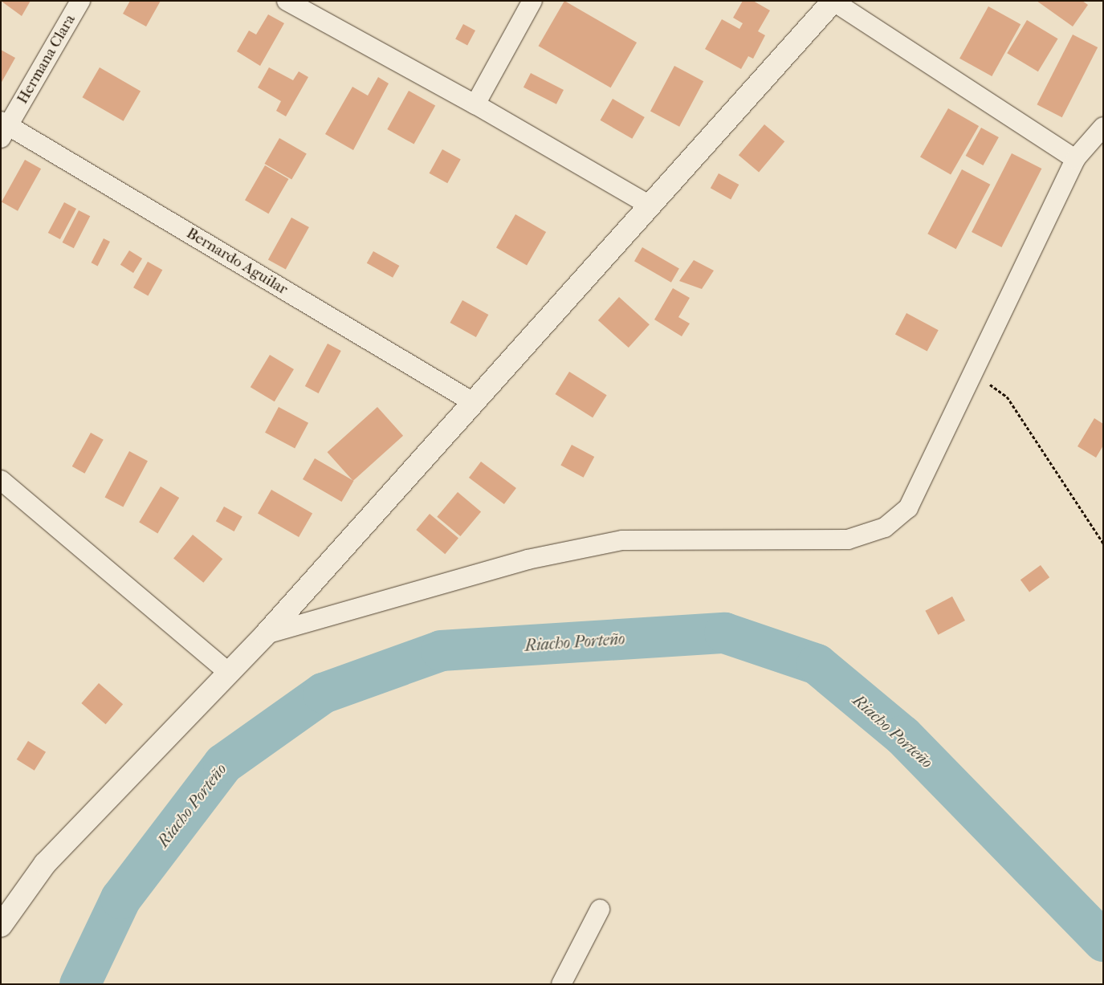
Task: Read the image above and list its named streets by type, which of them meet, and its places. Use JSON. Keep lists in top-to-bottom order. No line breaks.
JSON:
{"streets":{"street":["Hermana Clara","Bernardo Aguilar"]},"crossings":[["Hermana Clara","Bernardo Aguilar"]],"water":["Riacho Porteño"]}
